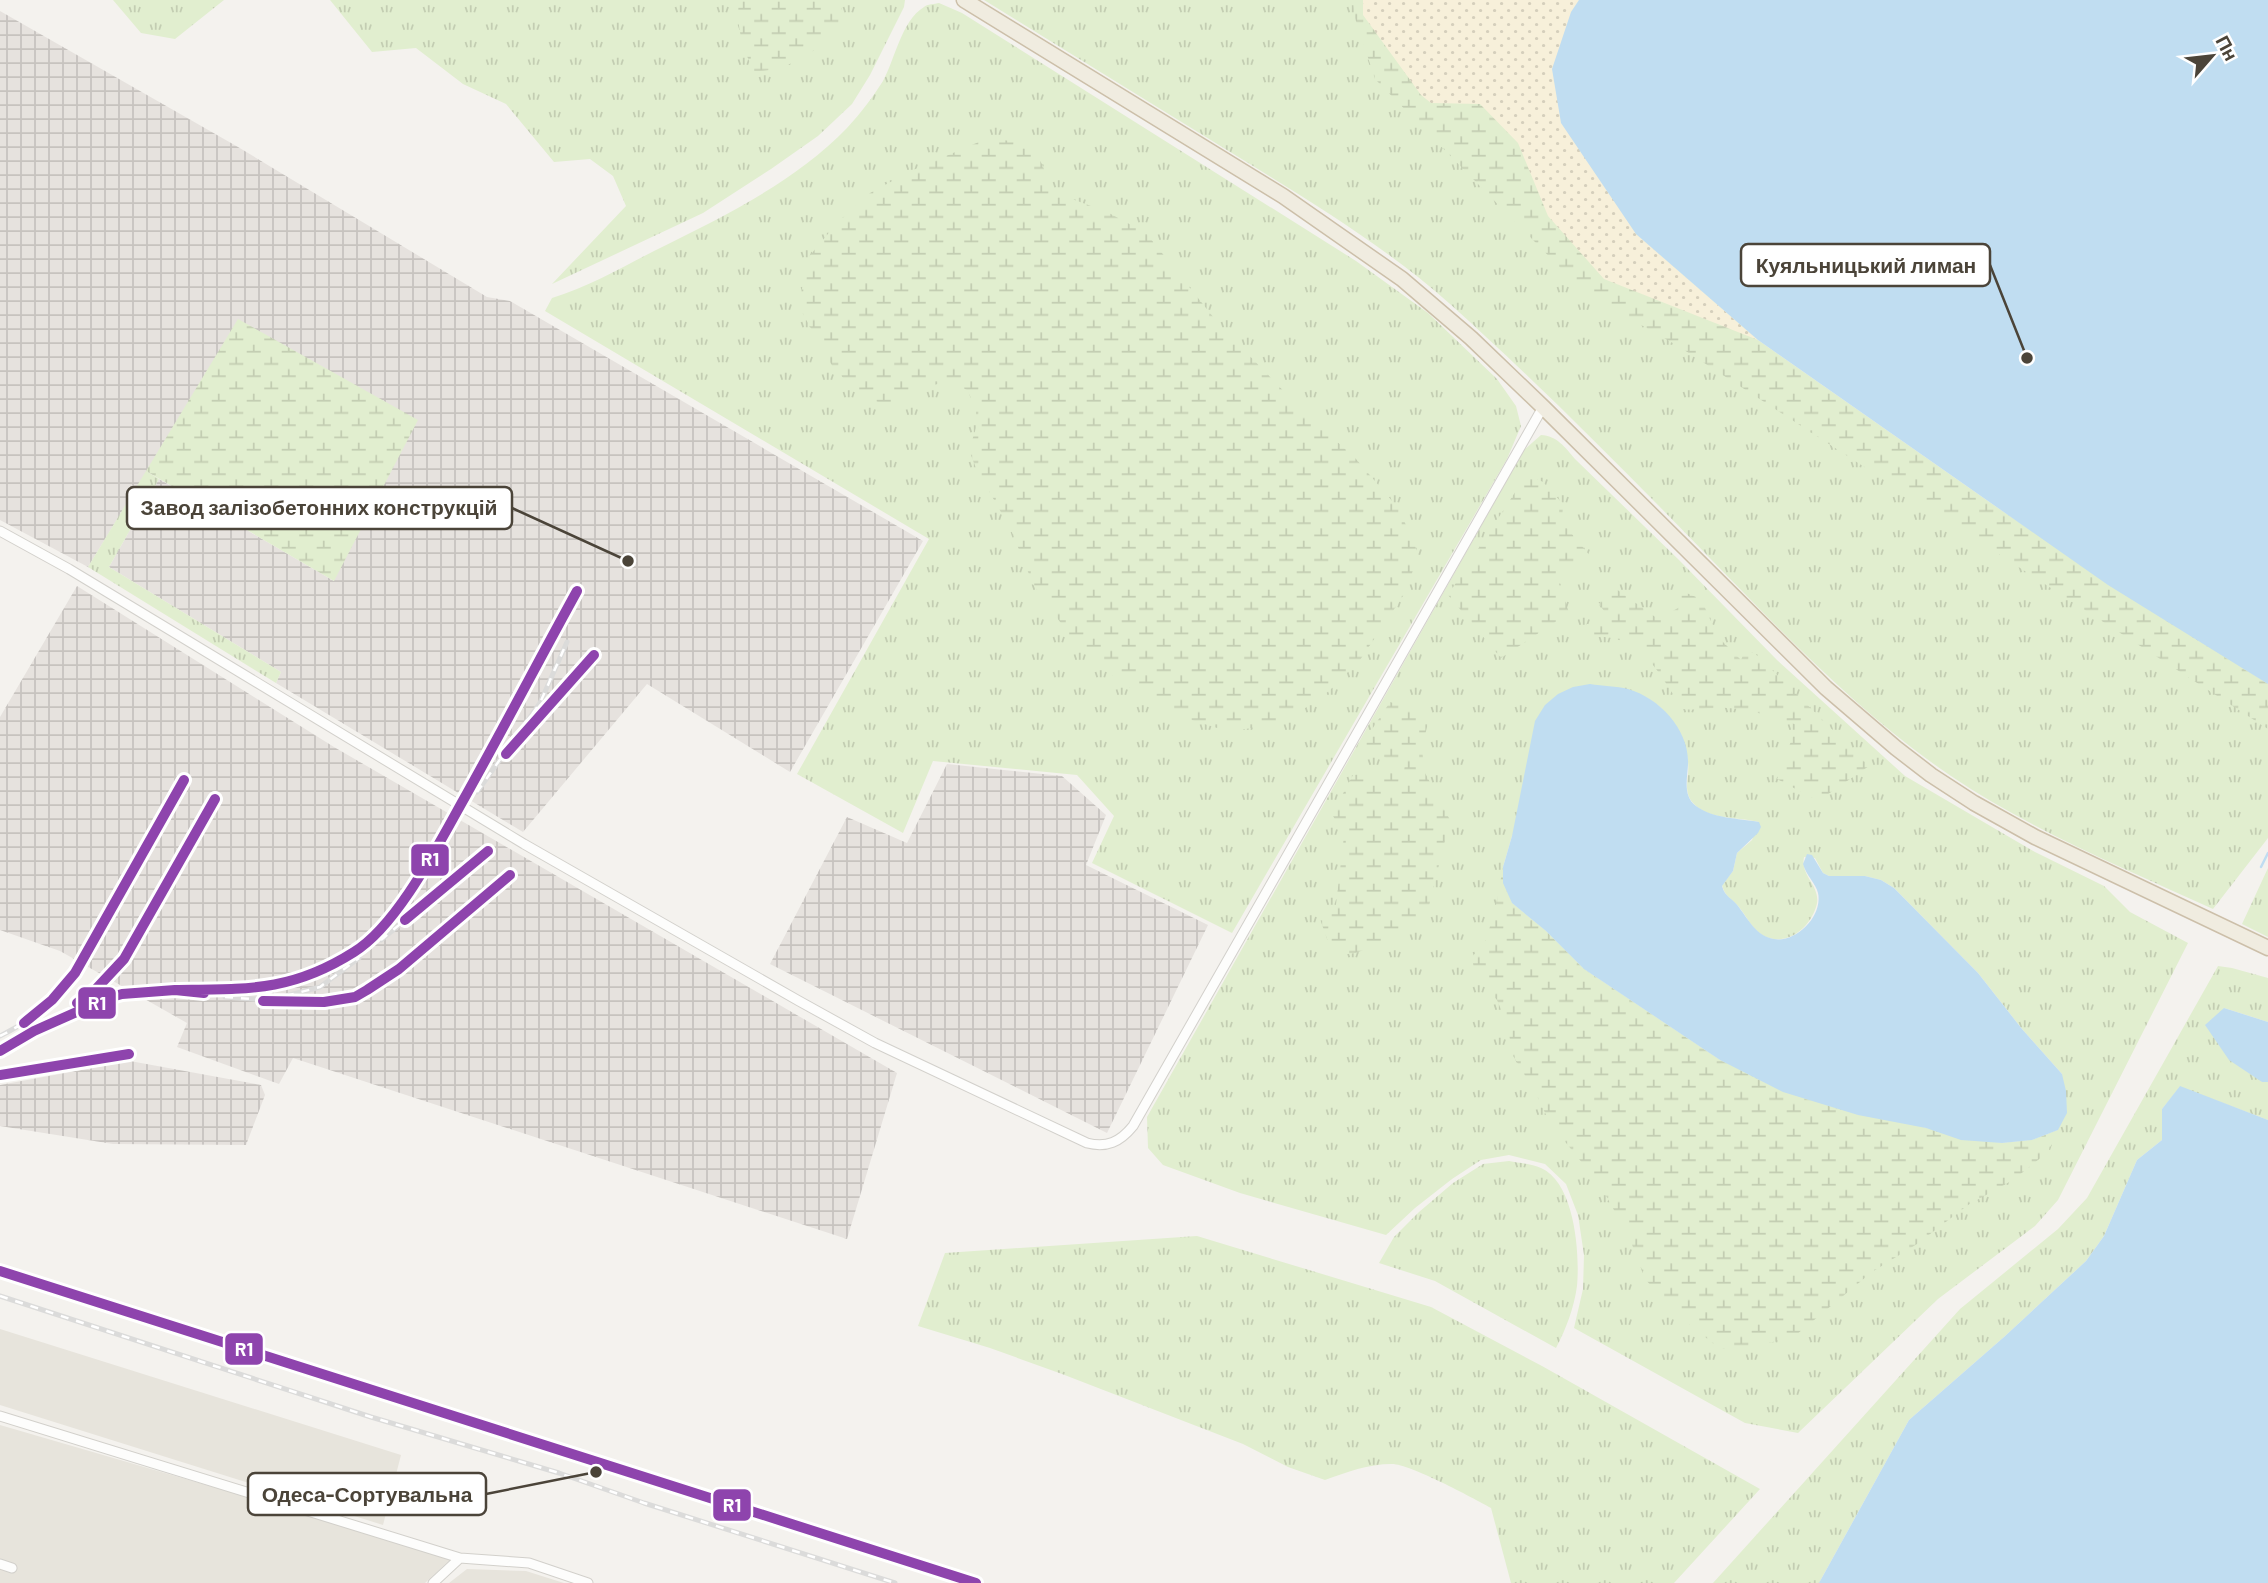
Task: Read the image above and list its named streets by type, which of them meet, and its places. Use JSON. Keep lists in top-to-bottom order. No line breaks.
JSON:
{"places":["Куяльницький лиман","Завод залізобетонних конструкцій","Одеса-Сортувальна"],"lines":["transit line R1"],"north":"top right"}
